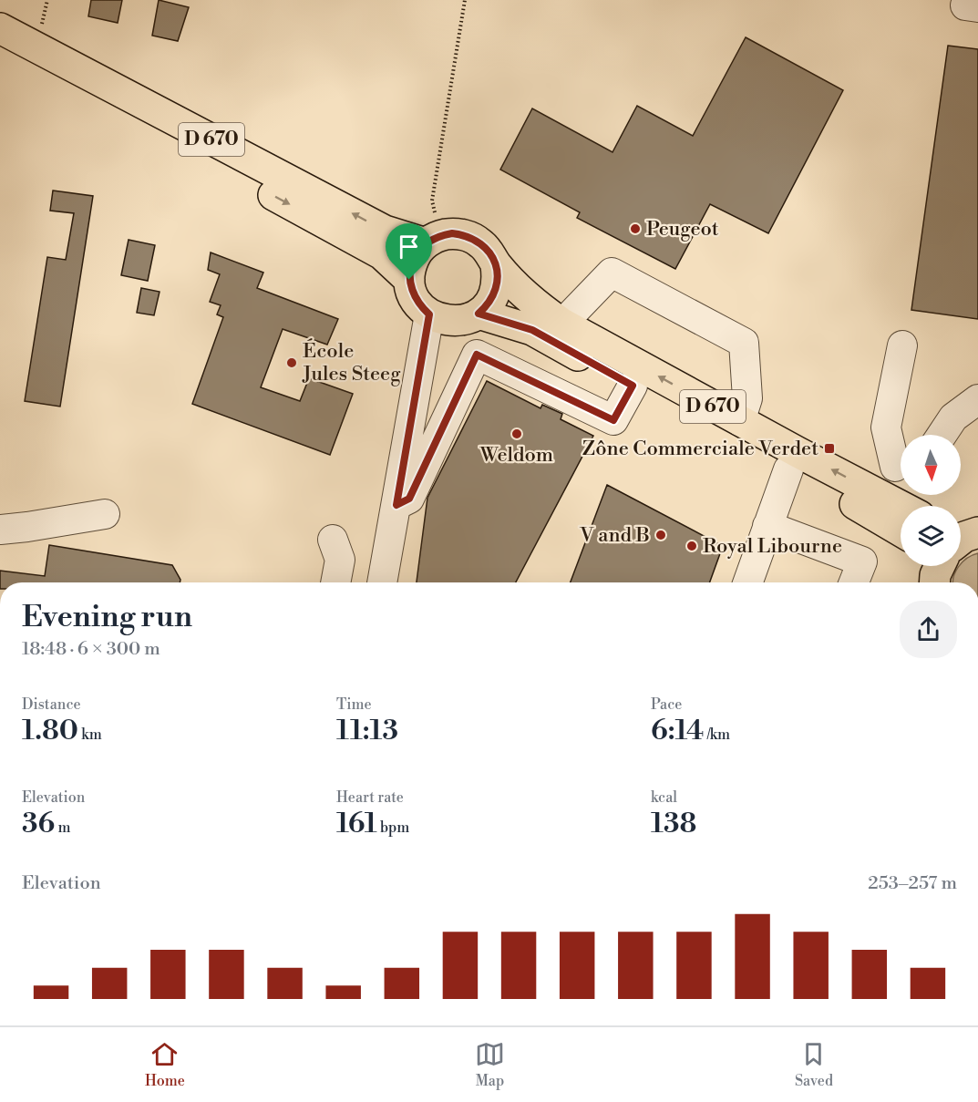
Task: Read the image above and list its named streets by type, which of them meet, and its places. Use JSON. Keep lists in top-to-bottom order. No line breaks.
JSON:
{"streets":{"main road":["D 670"]},"places":{"other":["Peugeot","École Jules Steeg","Weldom","V and B","Royal Libourne"],"transit":["Zône Commerciale Verdet"]},"north":"bottom","page":{"heading":["Evening run","18:48 · 6 × 300 m"],"stats":[["Distance","1.80 km"],["Time","11:13"],["Pace","6:14 /km"],["Elevation","36 m"],["Heart rate","161 bpm"],["kcal","138"]],"chart":["Elevation","253–257 m"],"tabs":["Home","Map","Saved"]}}
